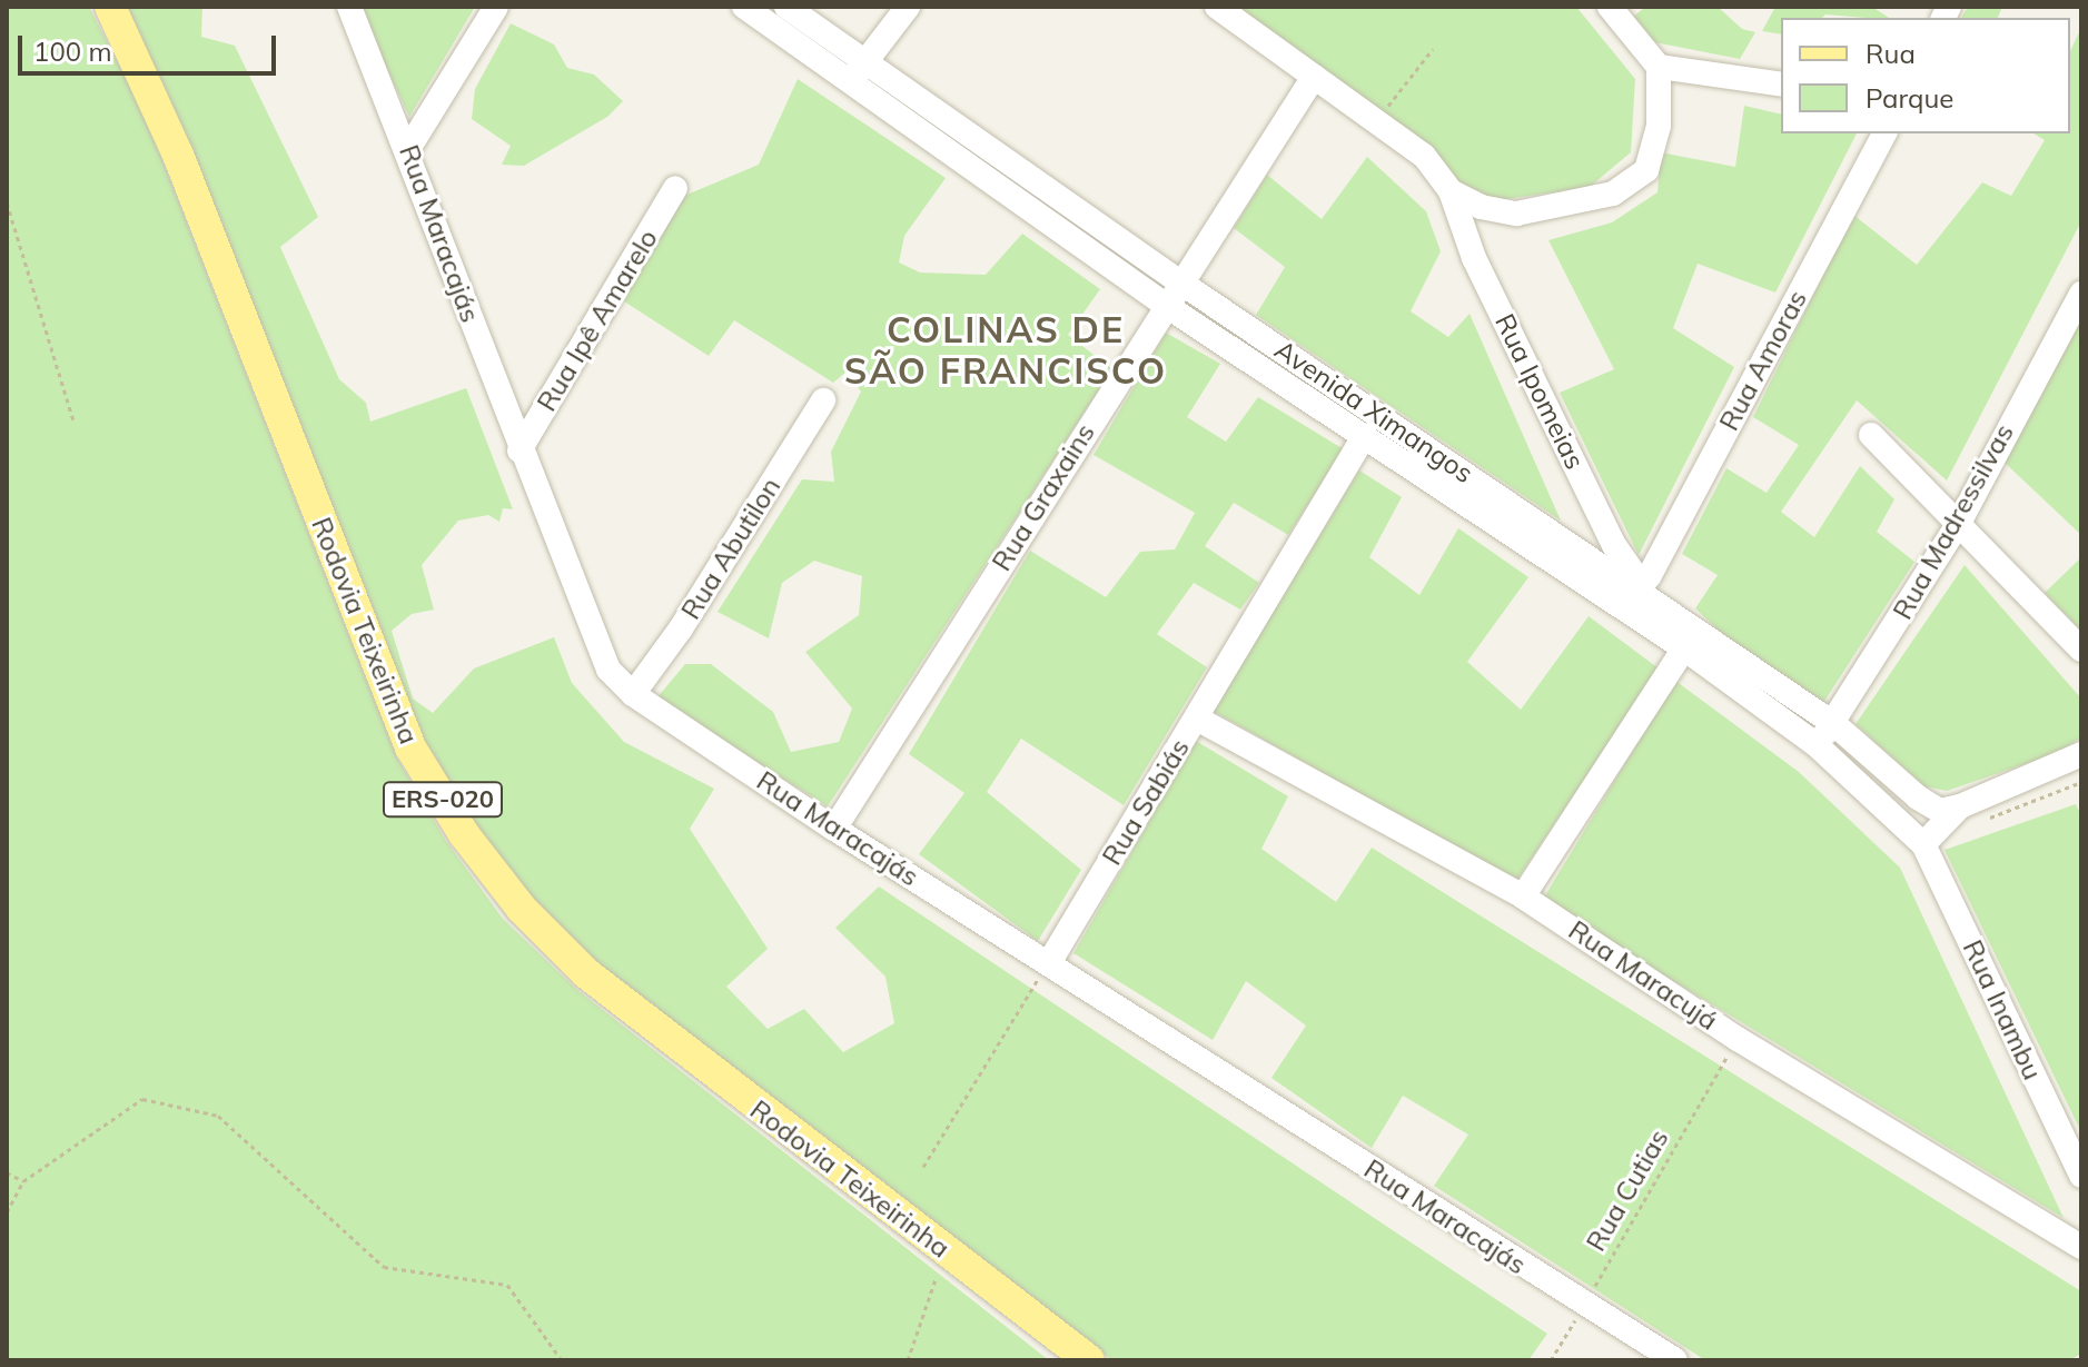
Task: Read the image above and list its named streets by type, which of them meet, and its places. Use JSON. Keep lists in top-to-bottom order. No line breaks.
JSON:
{"streets":{"main road":["Rodovia Teixeirinha","ERS-020"],"street":["Rua Maracajás","Rua Ipê Amarelo","Rua Amoras","Rua Ipomeias","Avenida Ximangos","Rua Graxains","Rua Madressilvas","Rua Abutilon","Rua Sabiás","Rua Maracujá","Rua Inambu"],"path":["Rua Cutias"]},"crossings":[["Rua Maracajás","Rua Ipê Amarelo"],["Rua Maracajás","Rua Graxains"],["Rua Maracajás","Rua Abutilon"],["Rua Maracajás","Rua Sabiás"],["Rua Maracajás","Rua Cutias"],["Rua Amoras","Rua Ipomeias"],["Rua Amoras","Avenida Ximangos"],["Rua Ipomeias","Avenida Ximangos"],["Avenida Ximangos","Rua Graxains"],["Avenida Ximangos","Rua Madressilvas"],["Avenida Ximangos","Rua Sabiás"],["Avenida Ximangos","Rua Inambu"],["Rua Sabiás","Rua Maracujá"],["Rua Maracujá","Rua Cutias"]],"districts":["COLINAS DE SÃO FRANCISCO"],"legend":["Rua","Parque"],"scale_bar":"100 m"}
